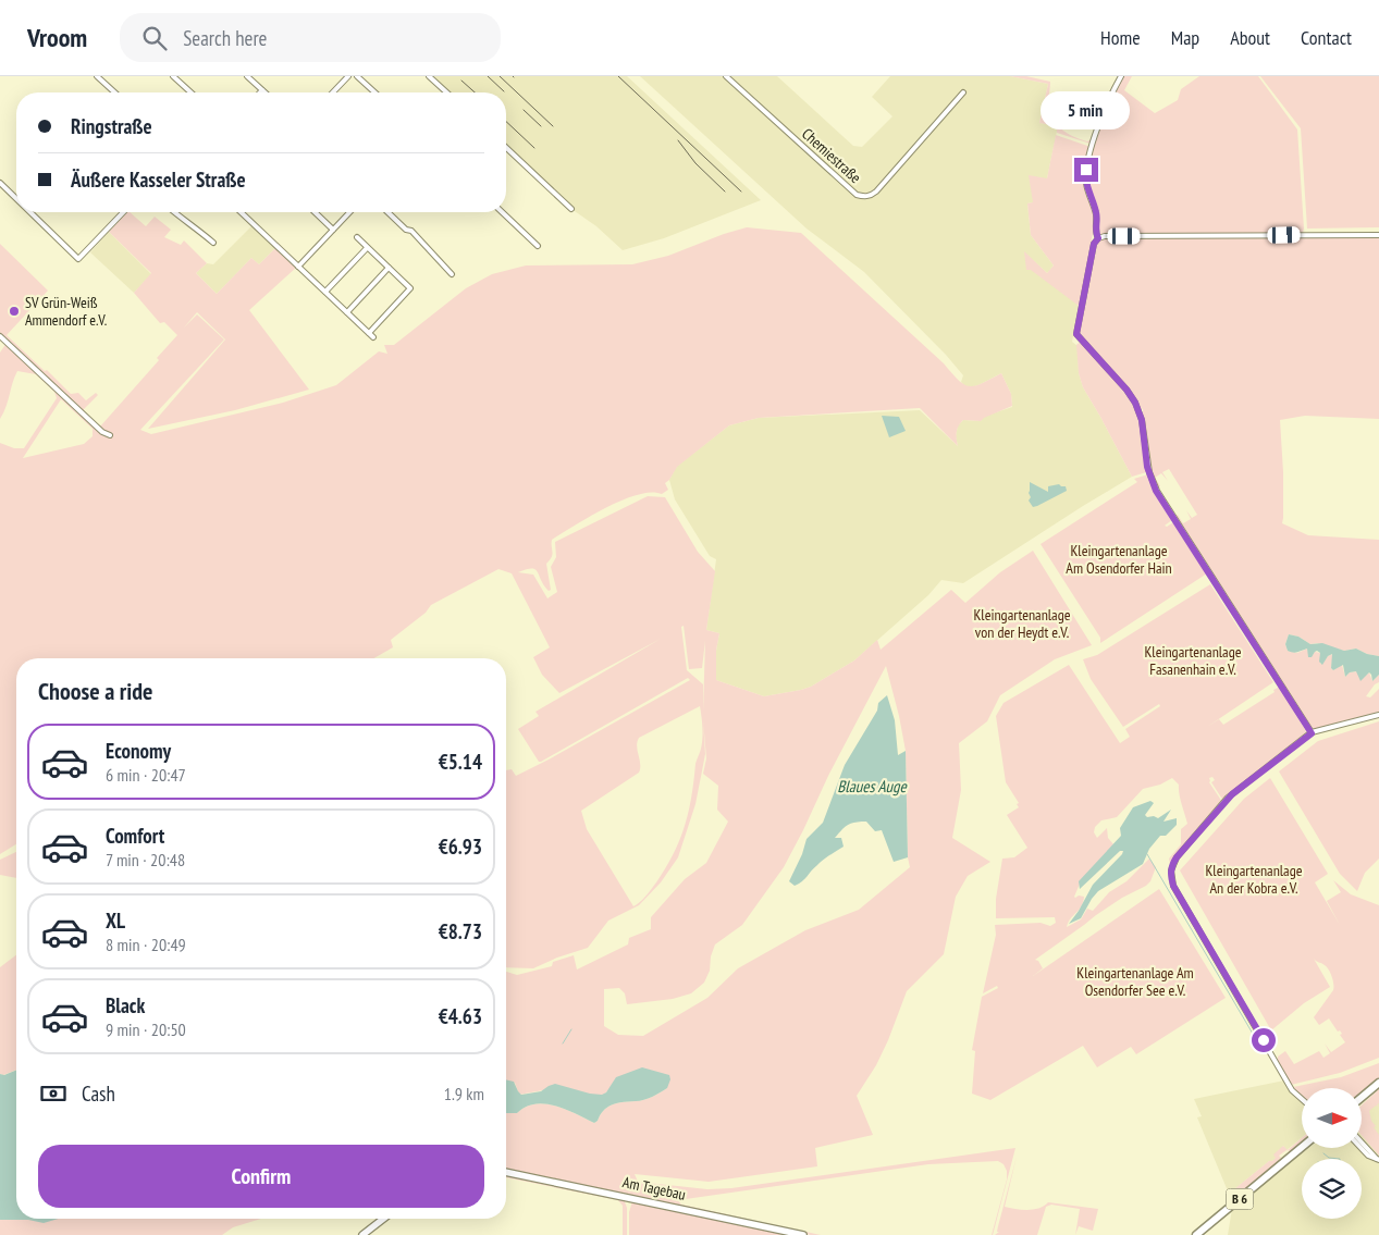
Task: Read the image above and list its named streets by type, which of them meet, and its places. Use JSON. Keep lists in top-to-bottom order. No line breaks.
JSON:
{"streets":{"main road":["B 6"],"street":["Chemiestraße","Am Tagebau"]},"water":["Blaues Auge"],"parks":["Kleingartenanlage Am Osendorfer Hain","Kleingartenanlage von der Heydt e.V.","Kleingartenanlage Fasanenhain e.V.","Kleingartenanlage An der Kobra e.V.","Kleingartenanlage Am Osendorfer See e.V."],"places":["SV Grün-Weiß Ammendorf e.V."],"north":"right","page":{"header":"Vroom","search":"Search here","nav":["Home","Map","About","Contact"],"bubble":"5 min","banner":["Ringstraße","Äußere Kasseler Straße"],"heading":"Choose a ride","list":[{"name":"Economy","note":"6 min · 20:47","value":"€5.14"},{"name":"Comfort","note":"7 min · 20:48","value":"€6.93"},{"name":"XL","note":"8 min · 20:49","value":"€8.73"},{"name":"Black","note":"9 min · 20:50","value":"€4.63"}],"pay":["Cash","1.9 km"],"buttons":"Confirm"}}
